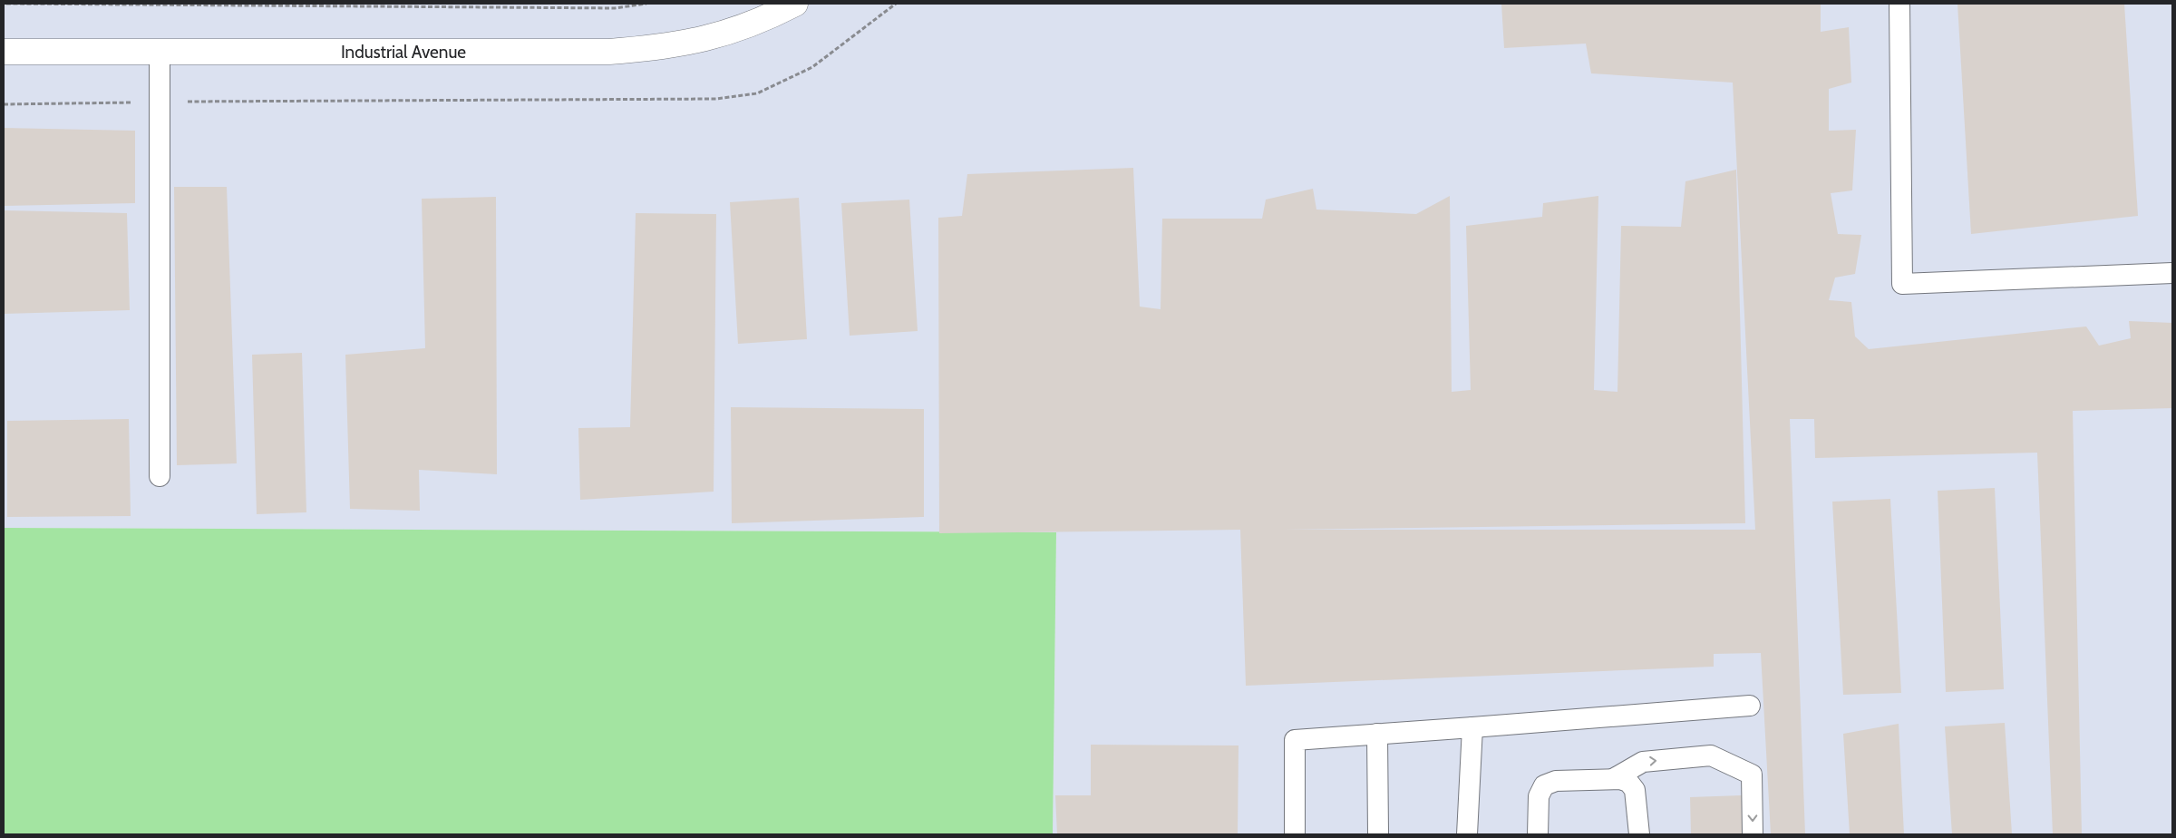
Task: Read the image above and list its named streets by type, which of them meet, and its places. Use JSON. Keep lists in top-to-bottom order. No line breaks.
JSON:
{"streets":{"street":["Industrial Avenue"]}}
